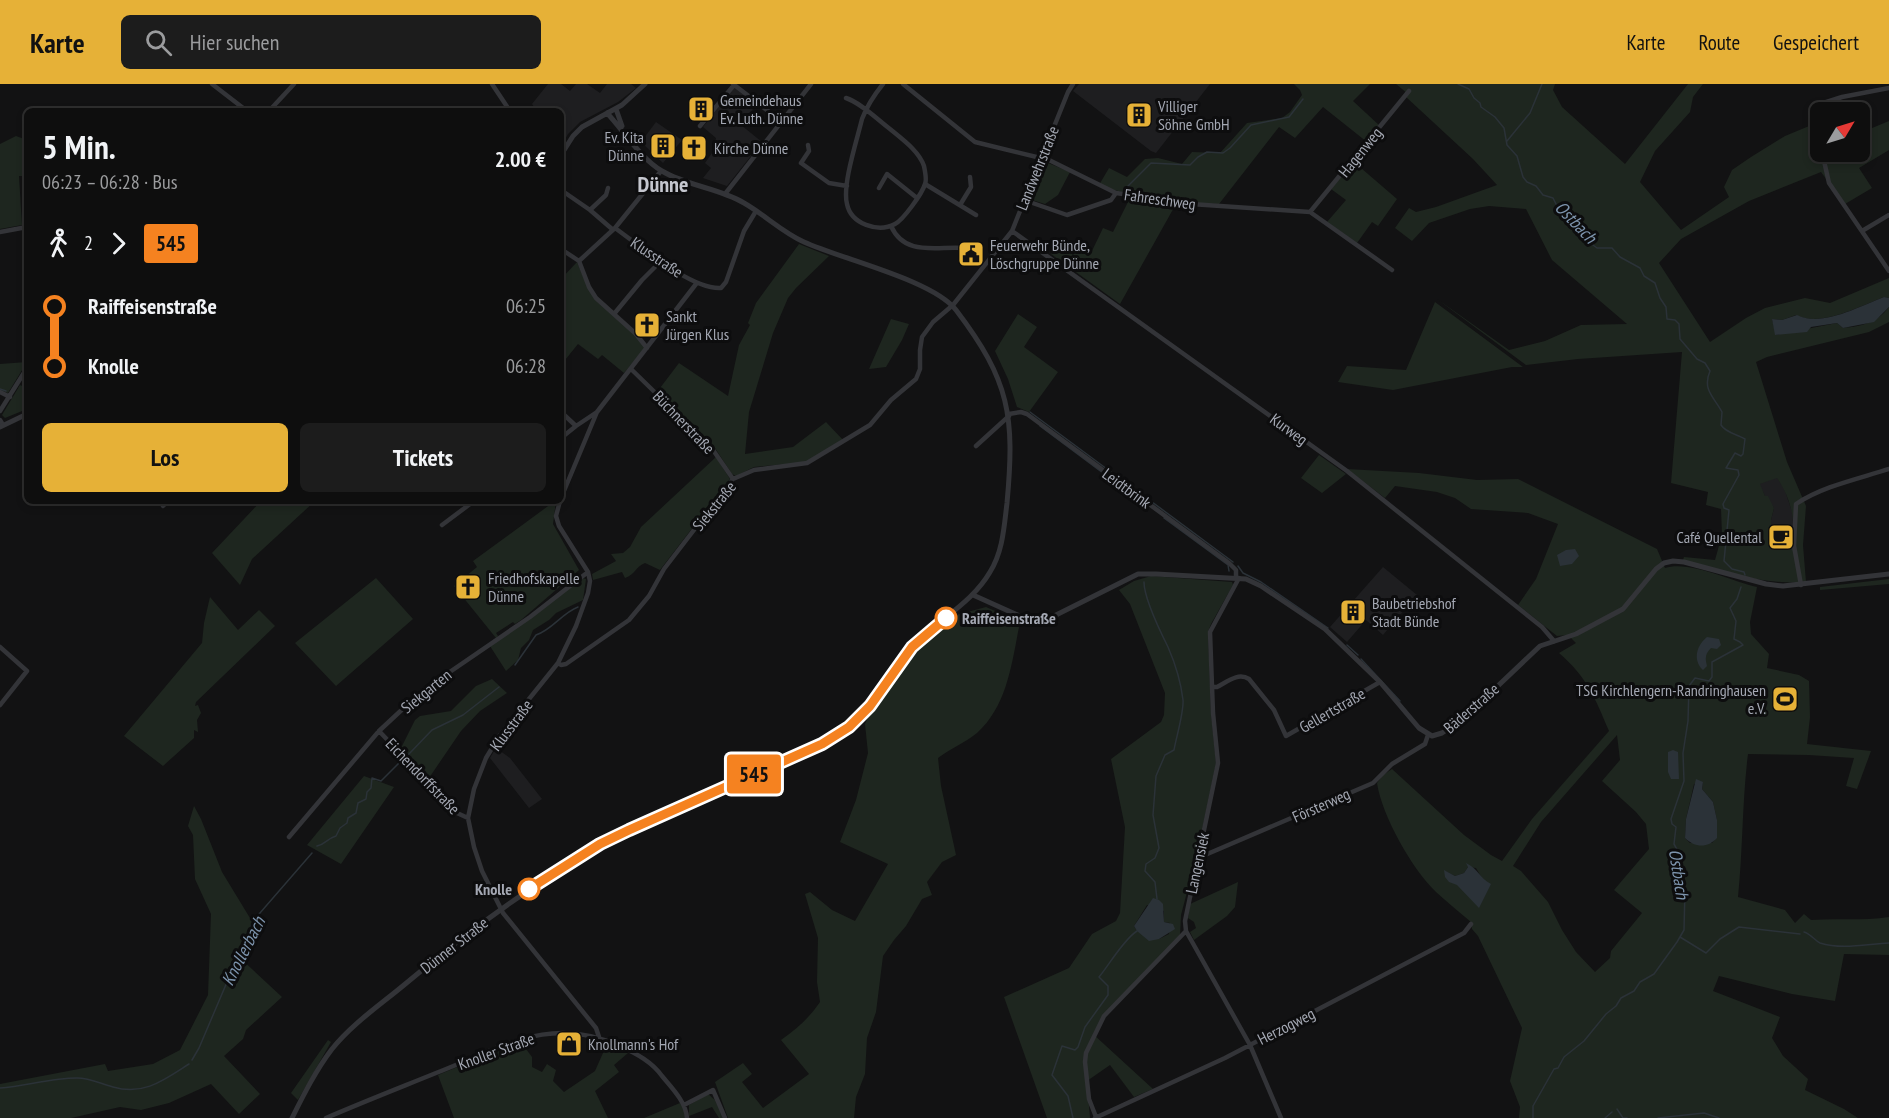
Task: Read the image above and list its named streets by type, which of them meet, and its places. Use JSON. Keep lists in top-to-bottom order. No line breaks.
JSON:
{"streets":{"street":["Hagenweg","Landwehrstraße","Fahreschweg","Klusstraße","Büchnerstraße","Kurweg","Leidtbrink","Siekstraße","Siekgarten","Bäderstraße","Gellertstraße","Eichendorffstraße","Försterweg","Langensiek","Dünner Straße","Herzogweg","Knoller Straße"]},"crossings":[["Hagenweg","Fahreschweg"],["Landwehrstraße","Fahreschweg"],["Landwehrstraße","Kurweg"],["Landwehrstraße","Siekstraße"],["Klusstraße","Büchnerstraße"],["Klusstraße","Siekstraße"],["Klusstraße","Siekgarten"],["Klusstraße","Eichendorffstraße"],["Klusstraße","Dünner Straße"],["Klusstraße","Knoller Straße"],["Büchnerstraße","Siekstraße"],["Kurweg","Bäderstraße"],["Leidtbrink","Bäderstraße"],["Leidtbrink","Langensiek"],["Siekgarten","Eichendorffstraße"],["Bäderstraße","Gellertstraße"],["Bäderstraße","Försterweg"],["Bäderstraße","Langensiek"],["Bäderstraße","Dünner Straße"],["Gellertstraße","Langensiek"],["Försterweg","Langensiek"]],"districts":["Dünne"],"water":["Ostbach","Knollerbach"],"places":{"building":["Gemeindehaus Ev. Luth. Dünne","Villiger Söhne GmbH","Ev. Kita Dünne","Baubetriebshof Stadt Bünde"],"church":["Kirche Dünne","Sankt Jürgen Klus","Friedhofskapelle Dünne"],"public building":["Feuerwehr Bünde, Löschgruppe Dünne"],"cafe":["Café Quellental"],"other":["Raiffeisenstraße","Knolle"],"sports":["TSG Kirchlengern-Randringhausen e.V."],"shop":["Knollmann's Hof"]},"lines":["bus line 545"],"north":"top right","page":{"header":"Karte","search":"Hier suchen","nav":["Karte","Route","Gespeichert"],"on_map":"545","heading":["5 Min.","06:23 – 06:28 · Bus","2.00 €"],"legs":["2","545"],"list":[{"name":"Raiffeisenstraße","value":"06:25"},{"name":"Knolle","value":"06:28"}],"buttons":["Los","Tickets"]}}
